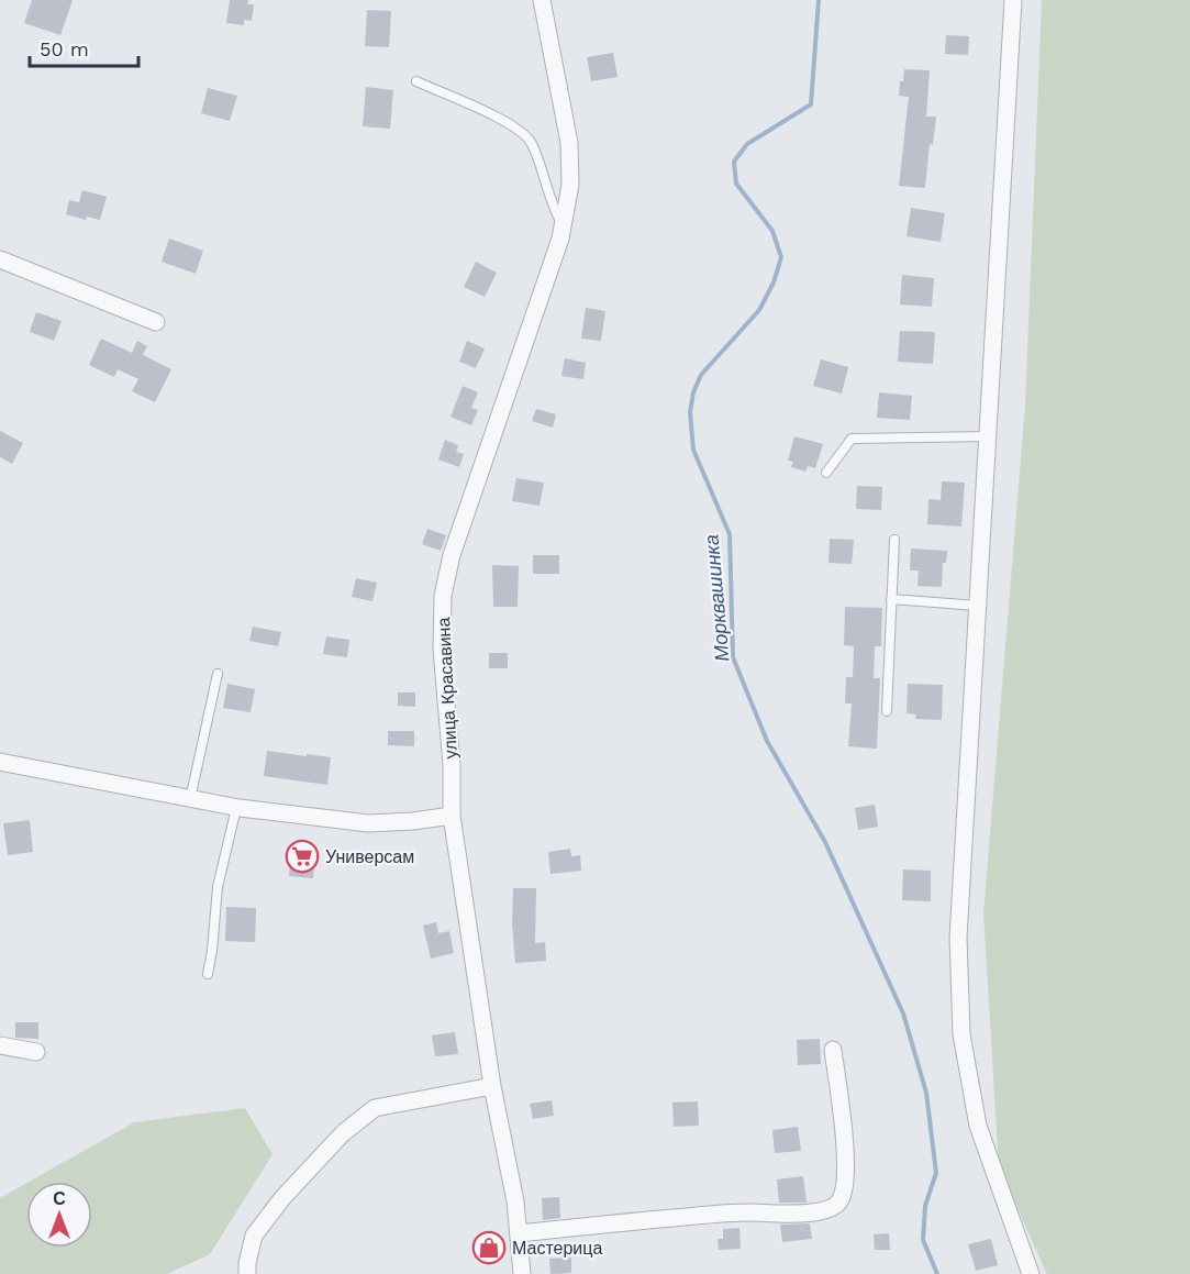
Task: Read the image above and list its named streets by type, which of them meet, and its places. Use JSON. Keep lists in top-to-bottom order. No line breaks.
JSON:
{"streets":{"street":["улица Красавина"]},"water":["Морквашинка"],"places":{"supermarket":["Универсам"],"shop":["Мастерица"]},"scale_bar":"50 m","north":"top"}
